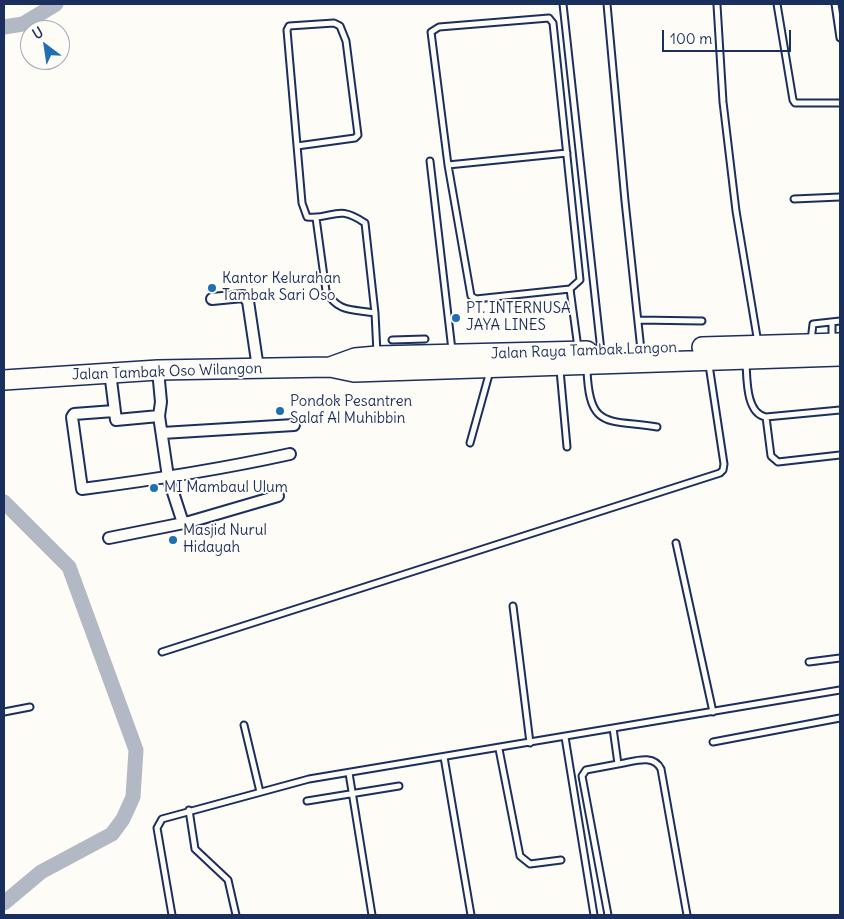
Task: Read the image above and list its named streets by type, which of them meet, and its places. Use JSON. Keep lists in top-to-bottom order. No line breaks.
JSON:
{"streets":{"highway":["Jalan Raya Tambak Langon","Jalan Tambak Oso Wilangon"]},"crossings":[["Jalan Raya Tambak Langon","Jalan Tambak Oso Wilangon"]],"places":["Kantor Kelurahan Tambak Sari Oso","PT. INTERNUSA JAYA LINES","Pondok Pesantren Salaf Al Muhibbin","MI Mambaul Ulum","Masjid Nurul Hidayah"],"scale_bar":"100 m","north":"top left"}
